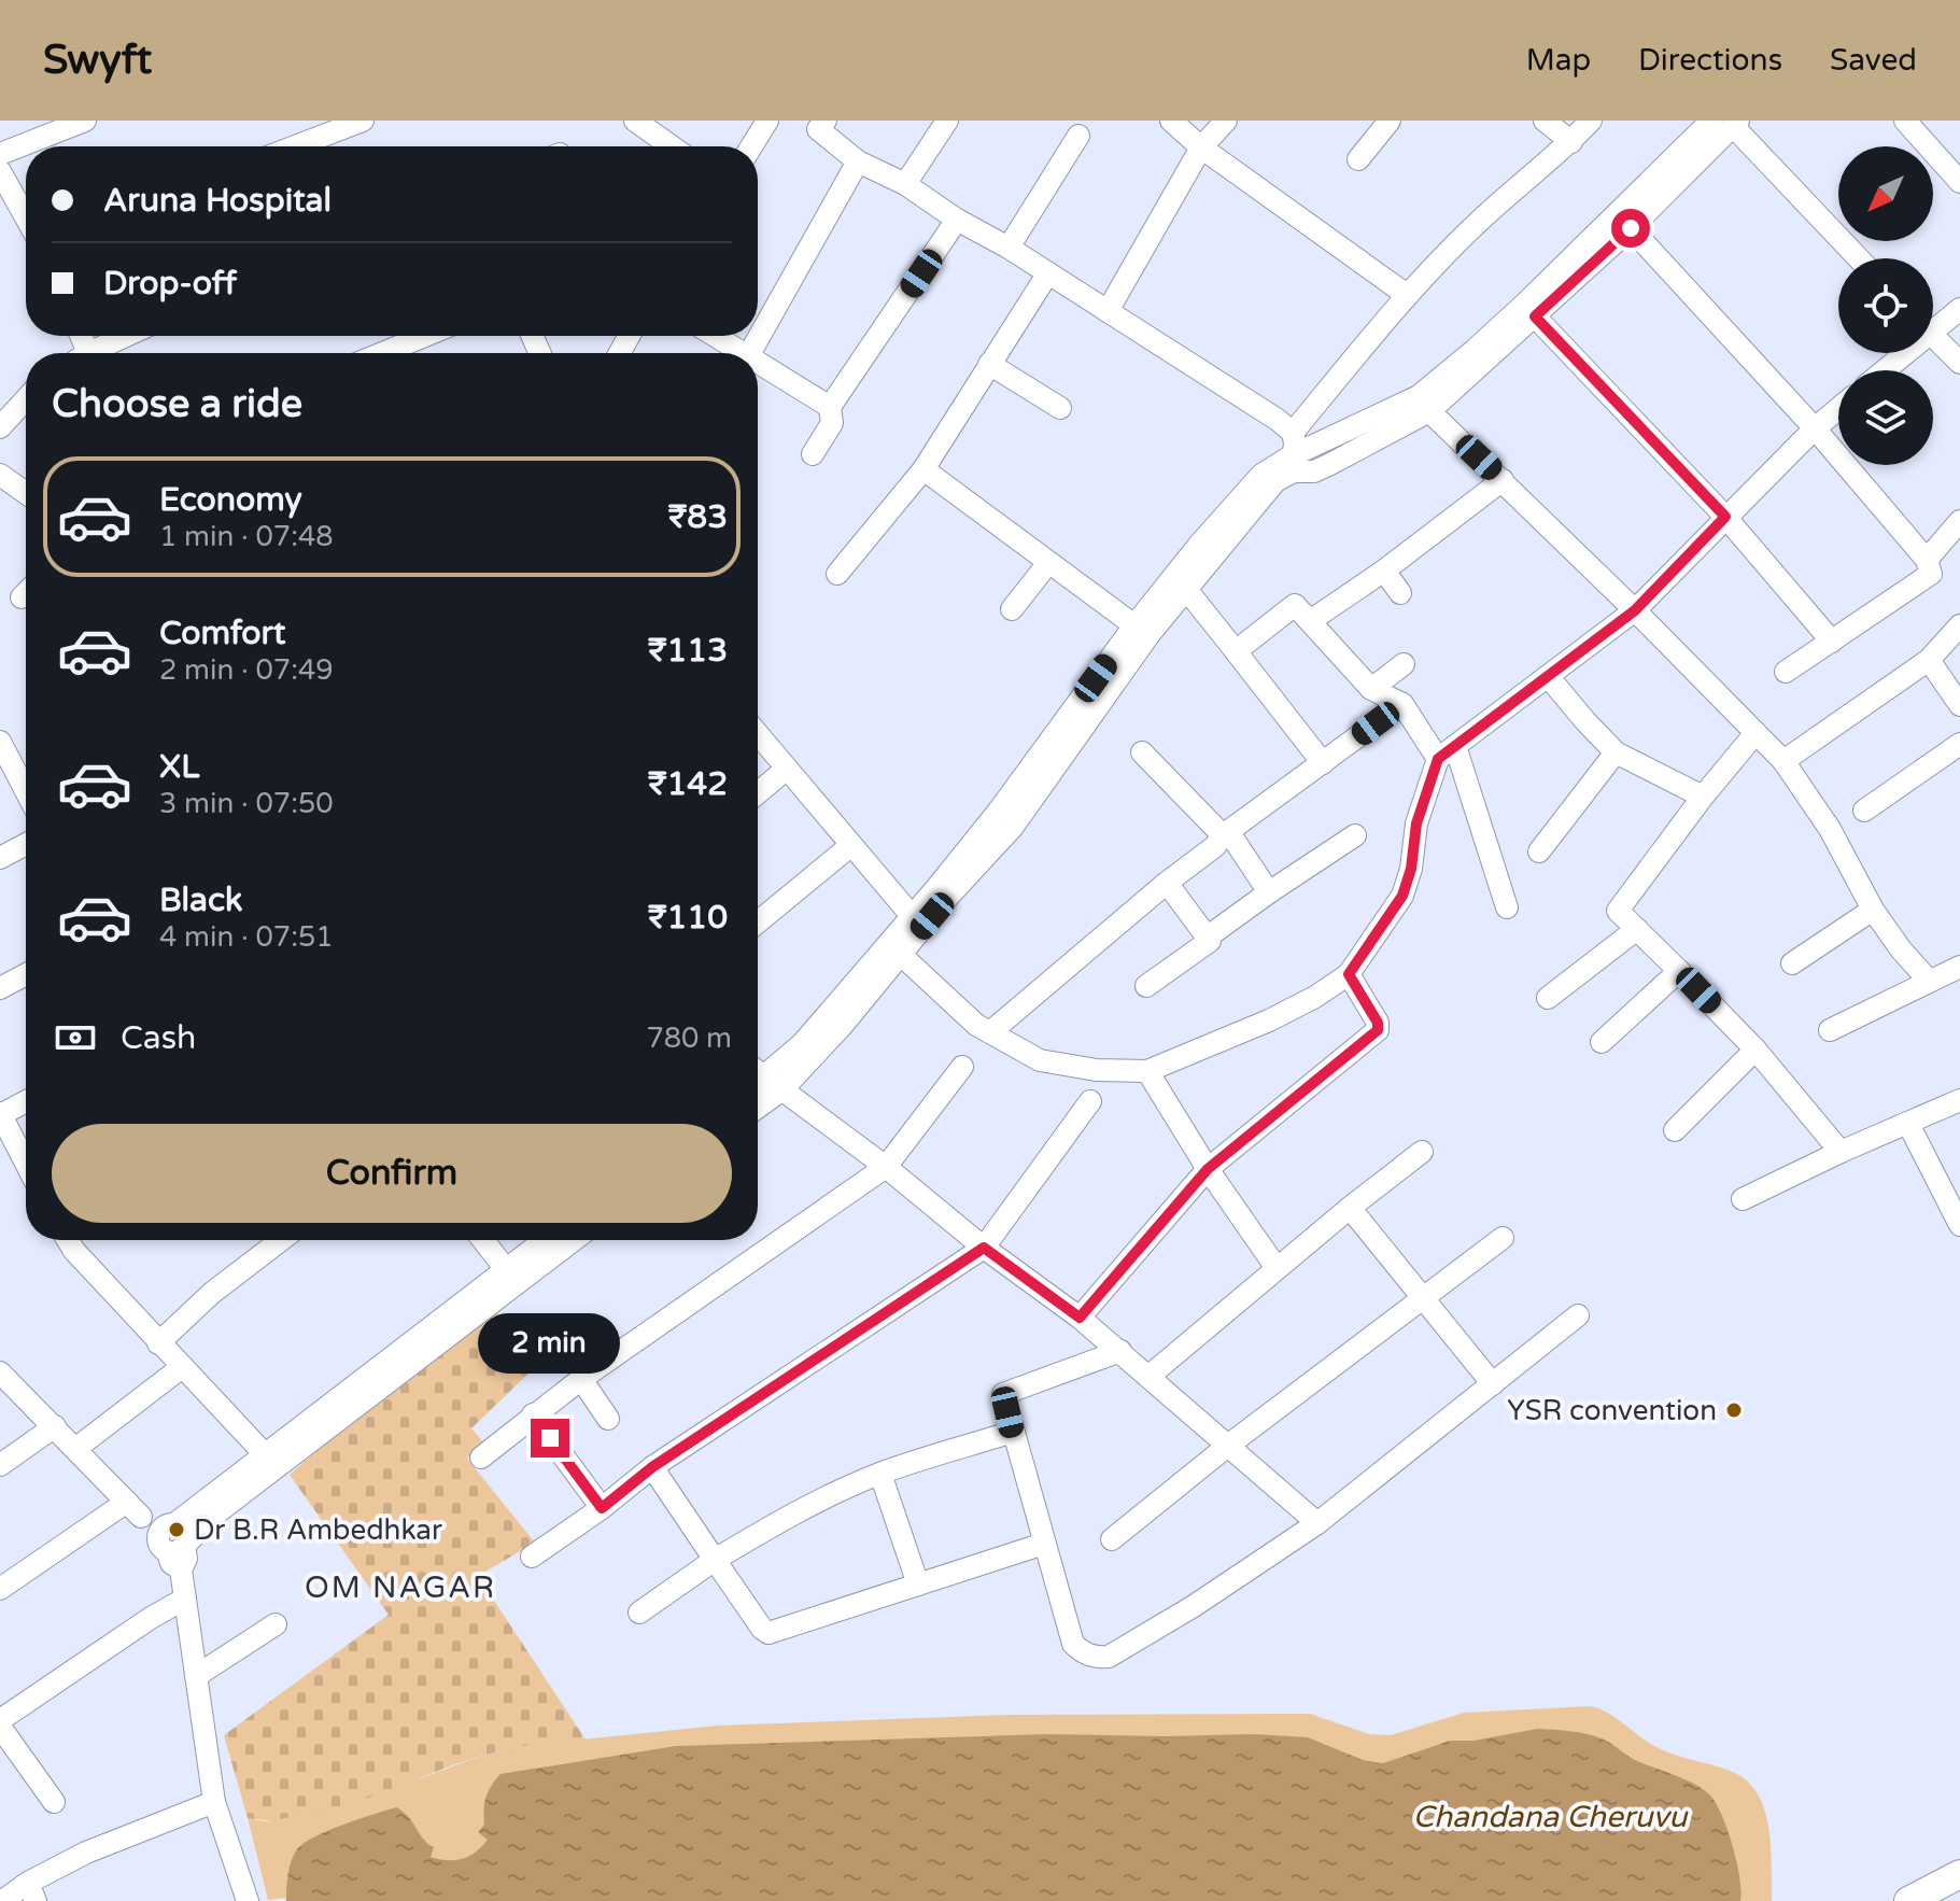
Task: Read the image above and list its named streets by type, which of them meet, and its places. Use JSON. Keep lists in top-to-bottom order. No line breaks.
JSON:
{"districts":["OM NAGAR"],"water":["Chandana Cheruvu"],"places":["YSR convention","Dr B.R Ambedhkar"],"north":"bottom left","page":{"header":"Swyft","nav":["Map","Directions","Saved"],"banner":["Aruna Hospital","Drop-off"],"heading":"Choose a ride","list":[{"name":"Economy","note":"1 min · 07:48","value":"₹83"},{"name":"Comfort","note":"2 min · 07:49","value":"₹113"},{"name":"XL","note":"3 min · 07:50","value":"₹142"},{"name":"Black","note":"4 min · 07:51","value":"₹110"}],"pay":["Cash","780 m"],"buttons":"Confirm","bubble":"2 min"}}
